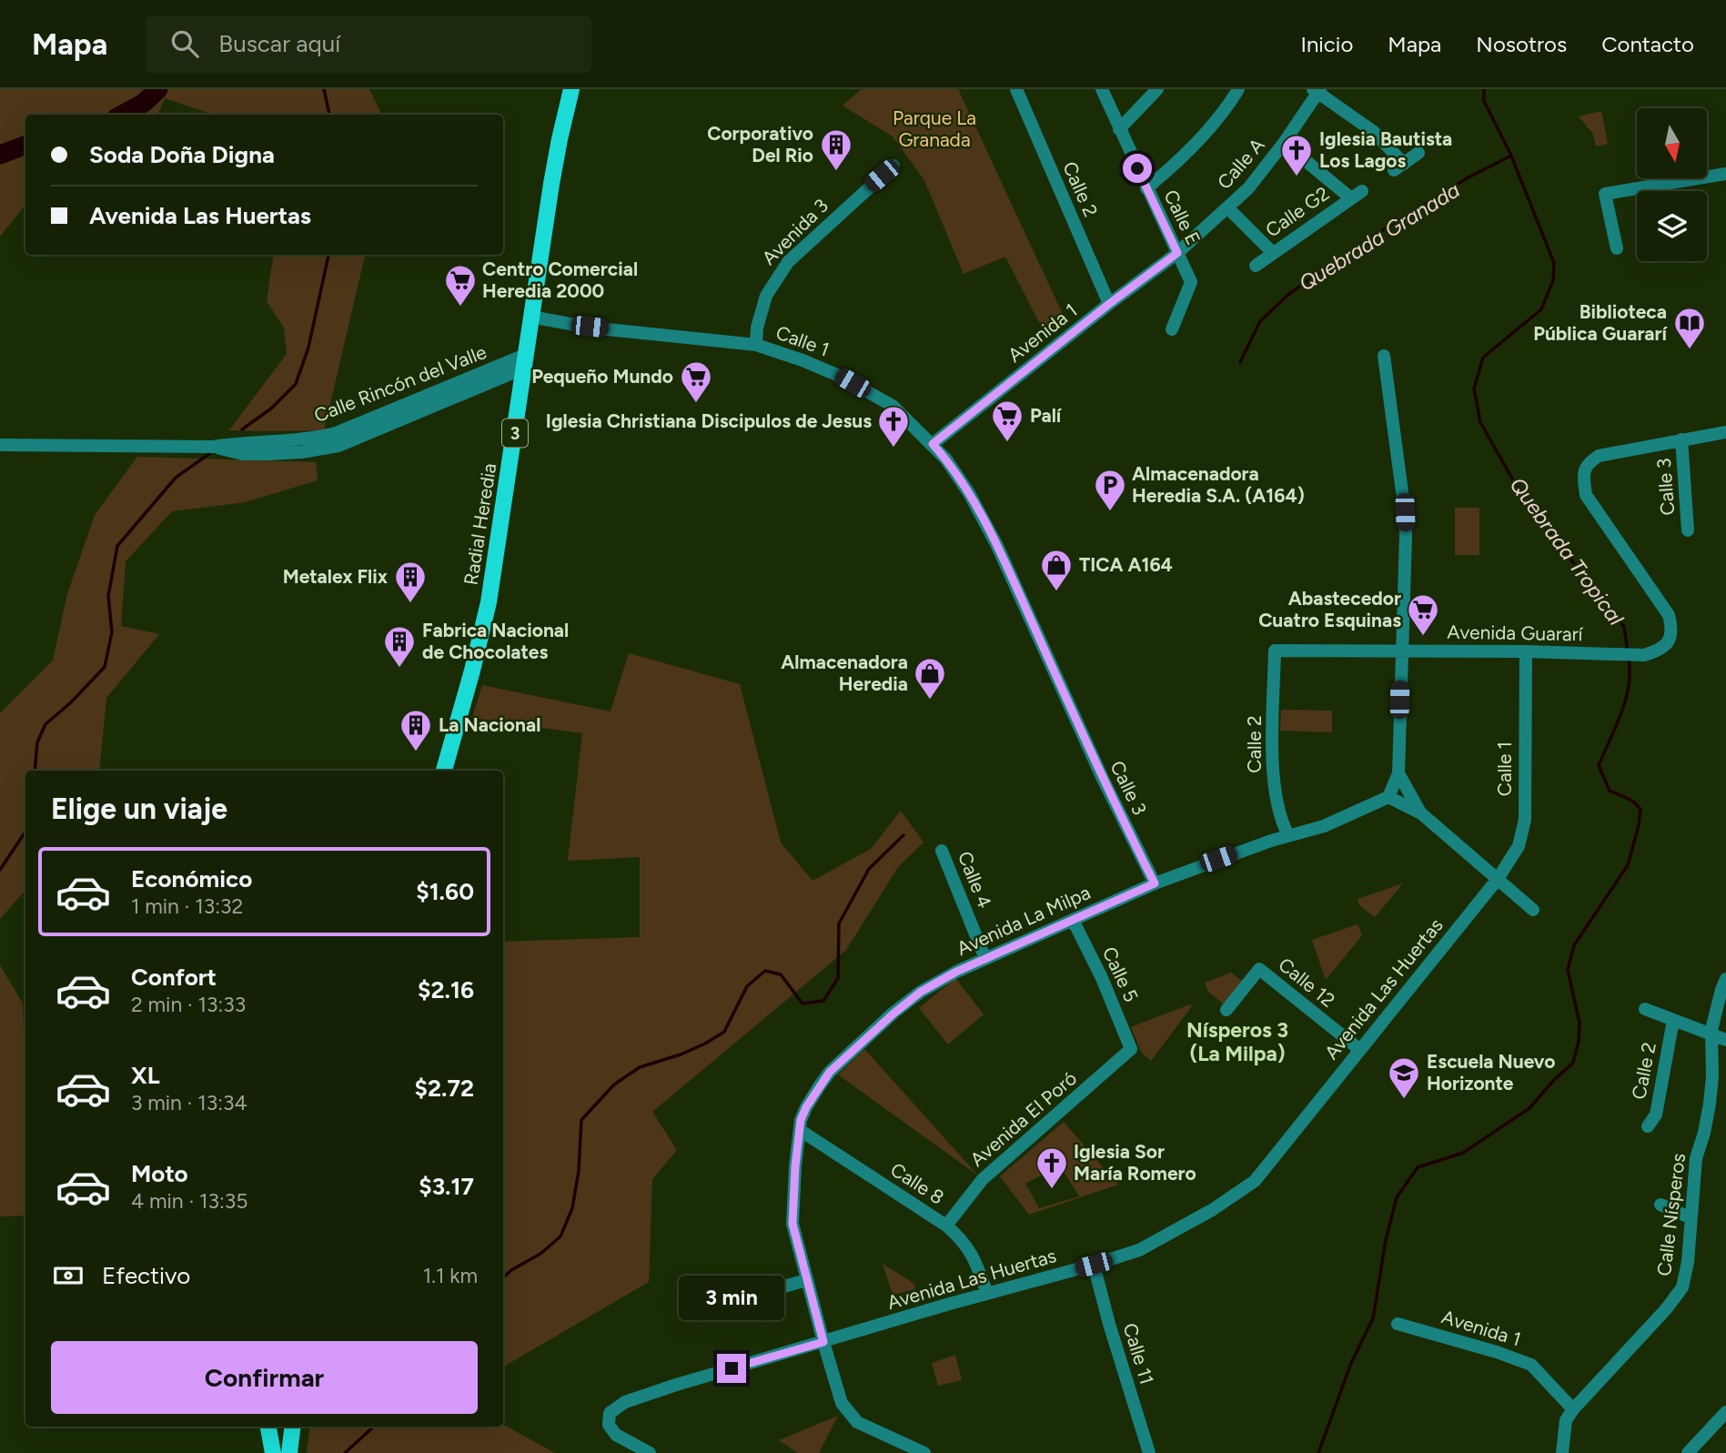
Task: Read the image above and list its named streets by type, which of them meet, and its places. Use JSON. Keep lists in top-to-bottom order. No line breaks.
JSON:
{"streets":{"main road":["3","Radial Heredia"],"street":["Calle A","Calle 2","Calle G2","Calle E","Avenida 3","Avenida 1","Calle 1","Calle Rincón del Valle","Calle 3","Avenida Guararí","Calle 4","Avenida La Milpa","Calle 5","Calle 12","Avenida Las Huertas","Avenida El Poró","Calle 8","Calle Nísperos","Calle 11"]},"crossings":[["Calle A","Calle G2"],["Calle A","Calle E"],["Calle A","Avenida 1"],["Calle 2","Avenida 1"],["Calle 2","Avenida Guararí"],["Calle 2","Avenida La Milpa"],["Calle E","Avenida 1"],["Avenida 3","Calle 1"],["Avenida 1","Calle 1"],["Avenida 1","Calle Nísperos"],["Calle 1","Calle 3"],["Calle 1","Radial Heredia"],["Calle 1","Avenida Guararí"],["Calle 1","Avenida Las Huertas"],["Calle Rincón del Valle","Radial Heredia"],["Calle 3","Avenida Guararí"],["Calle 3","Avenida La Milpa"],["Calle 4","Avenida La Milpa"],["Avenida La Milpa","Calle 5"],["Avenida La Milpa","Avenida Las Huertas"],["Avenida La Milpa","Calle 8"],["Calle 5","Avenida El Poró"],["Calle 12","Avenida Las Huertas"],["Avenida Las Huertas","Calle 8"],["Avenida Las Huertas","Calle 11"],["Avenida El Poró","Calle 8"]],"districts":["Nísperos 3 (La Milpa)"],"water":["Quebrada Granada","Quebrada Tropical"],"parks":["Parque La Granada"],"places":{"building":["Corporativo Del Rio","Metalex Flix","Fabrica Nacional de Chocolates","La Nacional"],"church":["Iglesia Bautista Los Lagos","Iglesia Christiana Discipulos de Jesus","Iglesia Sor María Romero"],"supermarket":["Centro Comercial Heredia 2000","Pequeño Mundo","Palí","Abastecedor Cuatro Esquinas"],"library":["Biblioteca Pública Guararí"],"parking":["Almacenadora Heredia S.A. (A164)"],"shop":["TICA A164","Almacenadora Heredia"],"school or university":["Escuela Nuevo Horizonte"]},"north":"bottom","page":{"header":"Mapa","search":"Buscar aquí","nav":["Inicio","Mapa","Nosotros","Contacto"],"banner":["Soda Doña Digna","Avenida Las Huertas"],"heading":"Elige un viaje","list":[{"name":"Económico","note":"1 min · 13:32","value":"$1.60"},{"name":"Confort","note":"2 min · 13:33","value":"$2.16"},{"name":"XL","note":"3 min · 13:34","value":"$2.72"},{"name":"Moto","note":"4 min · 13:35","value":"$3.17"}],"pay":["Efectivo","1.1 km"],"bubble":"3 min","buttons":"Confirmar"}}
